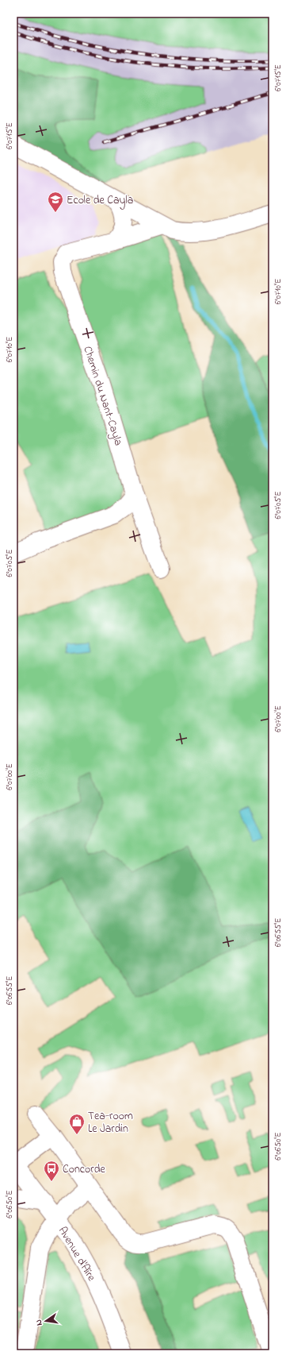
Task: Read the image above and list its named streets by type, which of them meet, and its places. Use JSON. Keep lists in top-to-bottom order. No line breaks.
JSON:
{"streets":{"street":["Chemin du Nant-Cayla","Avenue d'Aïre"]},"places":{"school or university":["Ecole de Cayla"],"shop":["Tea-room Le Jardin"],"bus stop":["Concorde"]},"north":"left","coordinates":["6°07'15\"E","6°07'10\"E","6°07'05\"E","6°07'00\"E","6°06'55\"E","6°06'50\"E"]}
